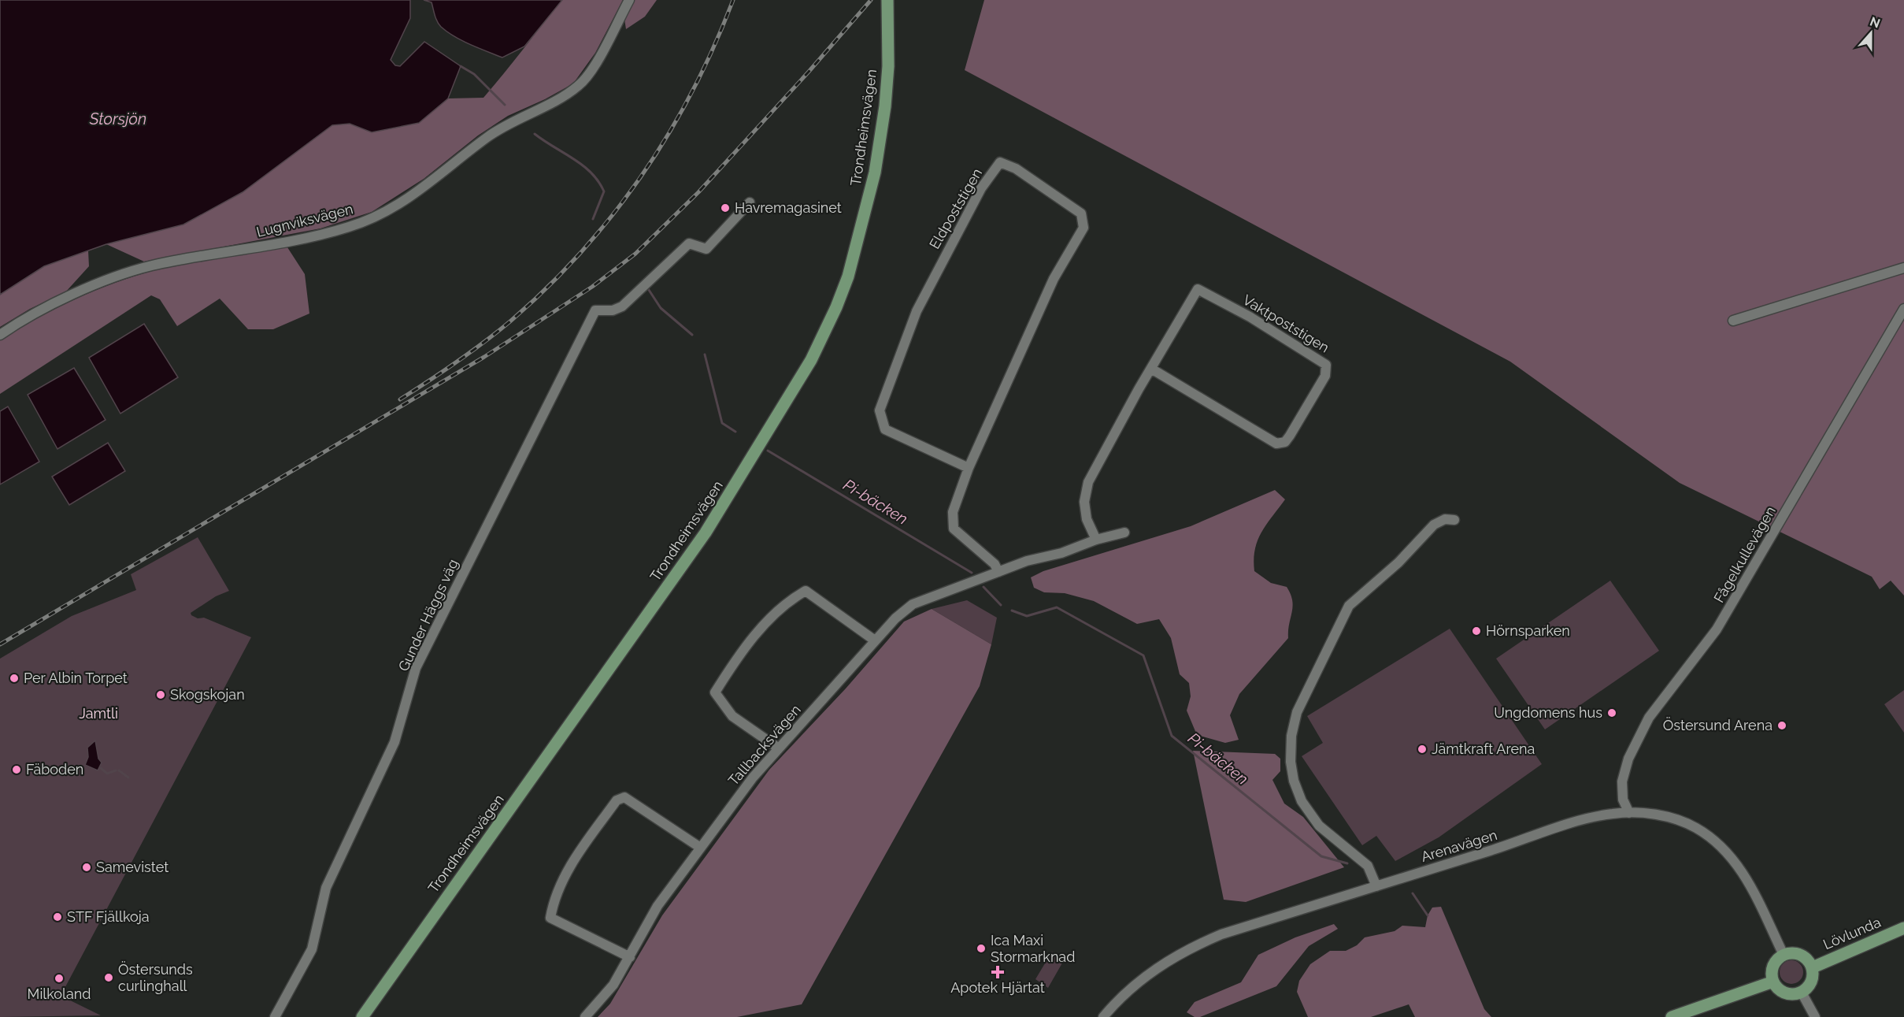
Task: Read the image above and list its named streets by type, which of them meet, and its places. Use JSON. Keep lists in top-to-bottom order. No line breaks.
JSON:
{"streets":{"main road":["Trondheimsvägen","Lövlunda"],"street":["Eldpoststigen","Lugnviksvägen","Vaktpoststigen","Fågelkullevägen","Gunder Häggs väg","Tallbacksvägen","Arenavägen"]},"crossings":[["Eldpoststigen","Tallbacksvägen"],["Vaktpoststigen","Tallbacksvägen"],["Fågelkullevägen","Arenavägen"],["Arenavägen","Lövlunda"]],"water":["Storsjön","Pi-bäcken"],"parks":["Jamtli"],"places":{"other":["Havremagasinet","Hörnsparken","Per Albin Torpet","Skogskojan","Ungdomens hus","Östersund Arena","Jämtkraft Arena","Fäboden","Samevistet","STF Fjällkoja","Ica Maxi Stormarknad","Östersunds curlinghall","Milkoland"],"health":["Apotek Hjärtat"]},"north":"top"}
